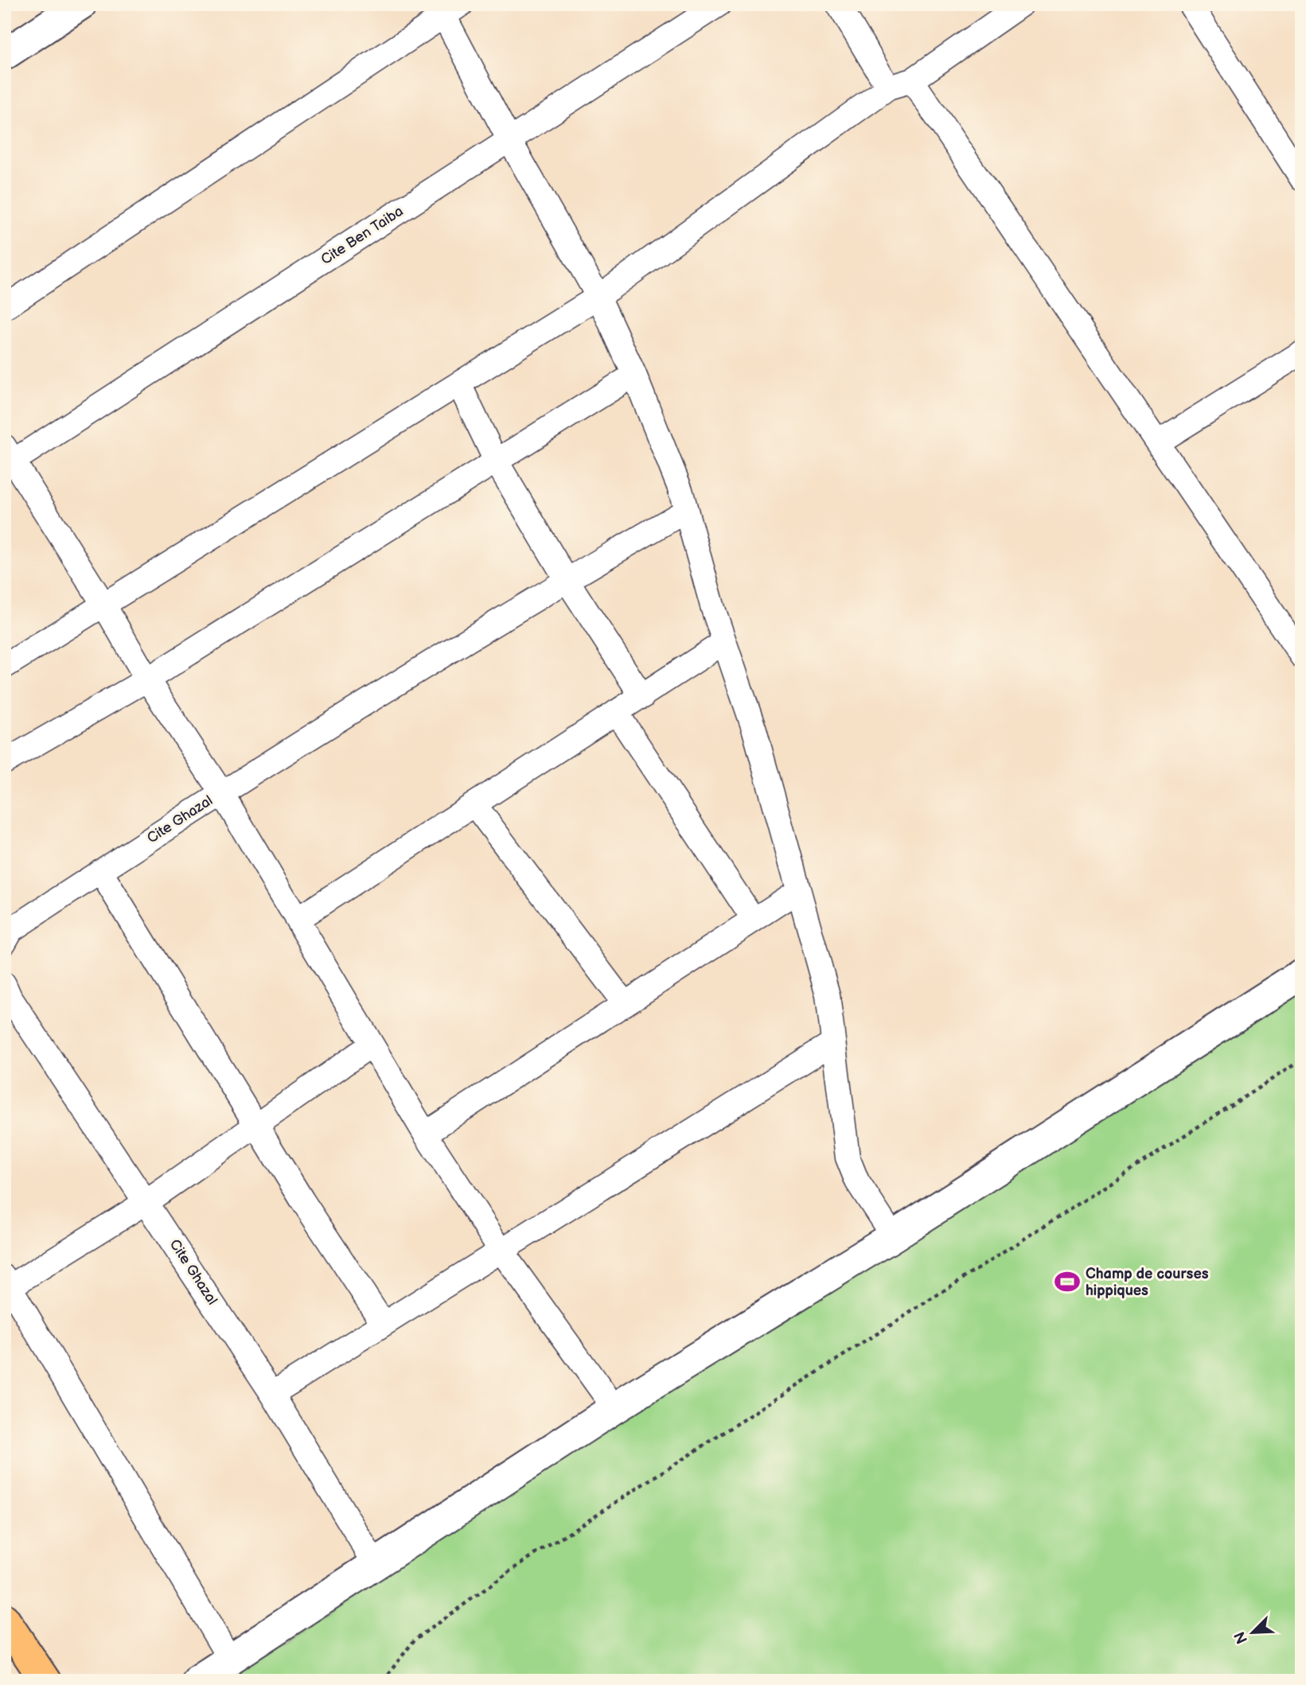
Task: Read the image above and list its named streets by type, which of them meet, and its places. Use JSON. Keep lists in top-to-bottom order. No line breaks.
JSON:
{"streets":{"street":["Cite Ben Taiba","Cite Ghazal"]},"places":{"sports":["Champ de courses hippiques"]},"north":"bottom left"}
